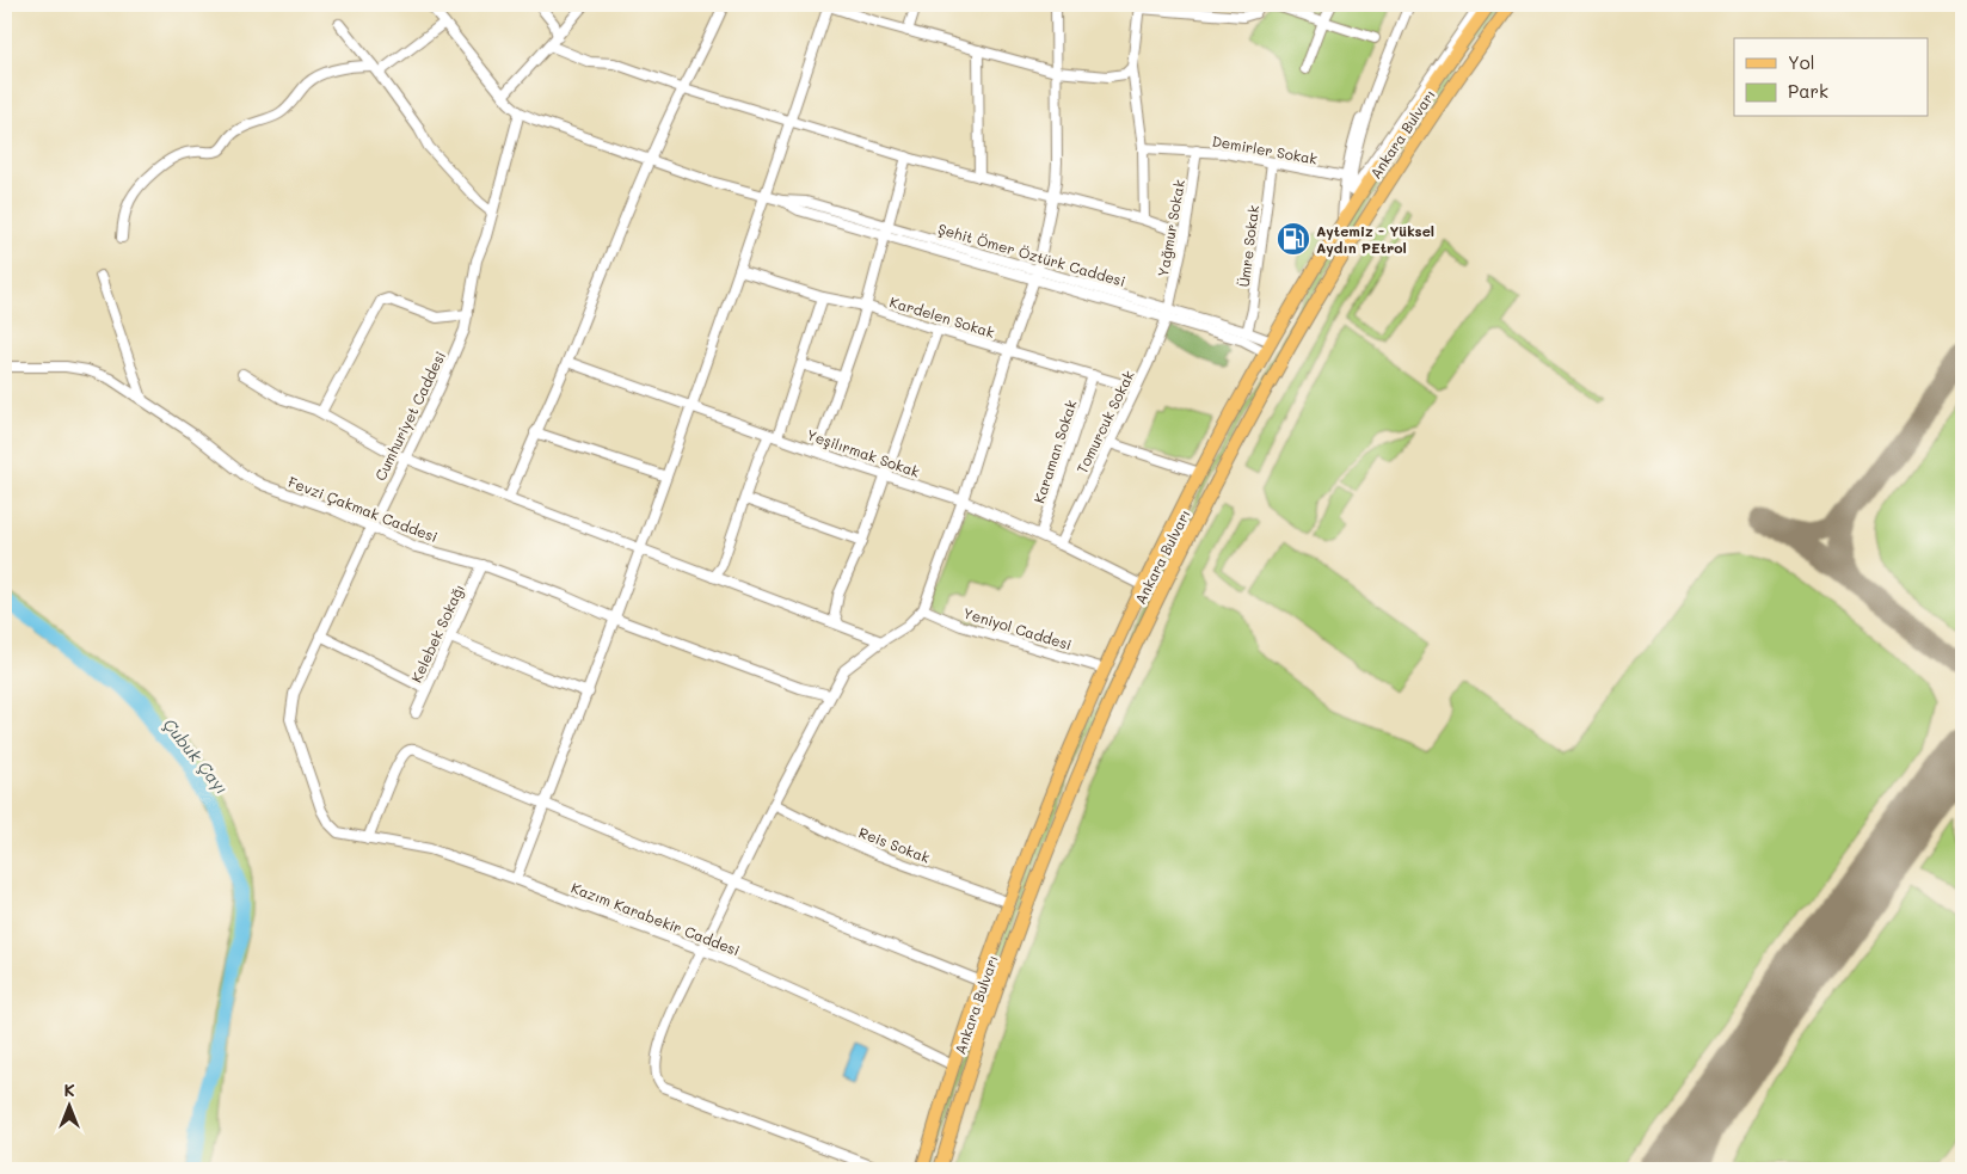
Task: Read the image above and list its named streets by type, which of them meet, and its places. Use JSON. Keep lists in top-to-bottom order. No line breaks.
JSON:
{"streets":{"main road":["Ankara Bulvarı"],"street":["Demirler Sokak","Yağmur Sokak","Ümre Sokak","Şehit Ömer Öztürk Caddesi","Kardelen Sokak","Cumhuriyet Caddesi","Tomurcuk Sokak","Karaman Sokak","Yeşilırmak Sokak","Fevzi Çakmak Caddesi","Yeniyol Caddesi","Kelebek Sokağı","Reis Sokak","Kazım Karabekir Caddesi"]},"crossings":[["Ankara Bulvarı","Şehit Ömer Öztürk Caddesi"],["Ankara Bulvarı","Yeşilırmak Sokak"],["Ankara Bulvarı","Yeniyol Caddesi"],["Ankara Bulvarı","Reis Sokak"],["Ankara Bulvarı","Kazım Karabekir Caddesi"],["Demirler Sokak","Yağmur Sokak"],["Demirler Sokak","Ümre Sokak"],["Yağmur Sokak","Şehit Ömer Öztürk Caddesi"],["Yağmur Sokak","Tomurcuk Sokak"],["Ümre Sokak","Şehit Ömer Öztürk Caddesi"],["Şehit Ömer Öztürk Caddesi","Cumhuriyet Caddesi"],["Şehit Ömer Öztürk Caddesi","Tomurcuk Sokak"],["Kardelen Sokak","Tomurcuk Sokak"],["Kardelen Sokak","Karaman Sokak"],["Cumhuriyet Caddesi","Fevzi Çakmak Caddesi"],["Cumhuriyet Caddesi","Kazım Karabekir Caddesi"],["Tomurcuk Sokak","Yeşilırmak Sokak"],["Karaman Sokak","Yeşilırmak Sokak"],["Fevzi Çakmak Caddesi","Kelebek Sokağı"]],"water":["Çubuk Çayı"],"places":{"fuel station":["Aytemiz - Yüksel Aydın PEtrol"]},"legend":["Yol","Park"],"north":"top"}
